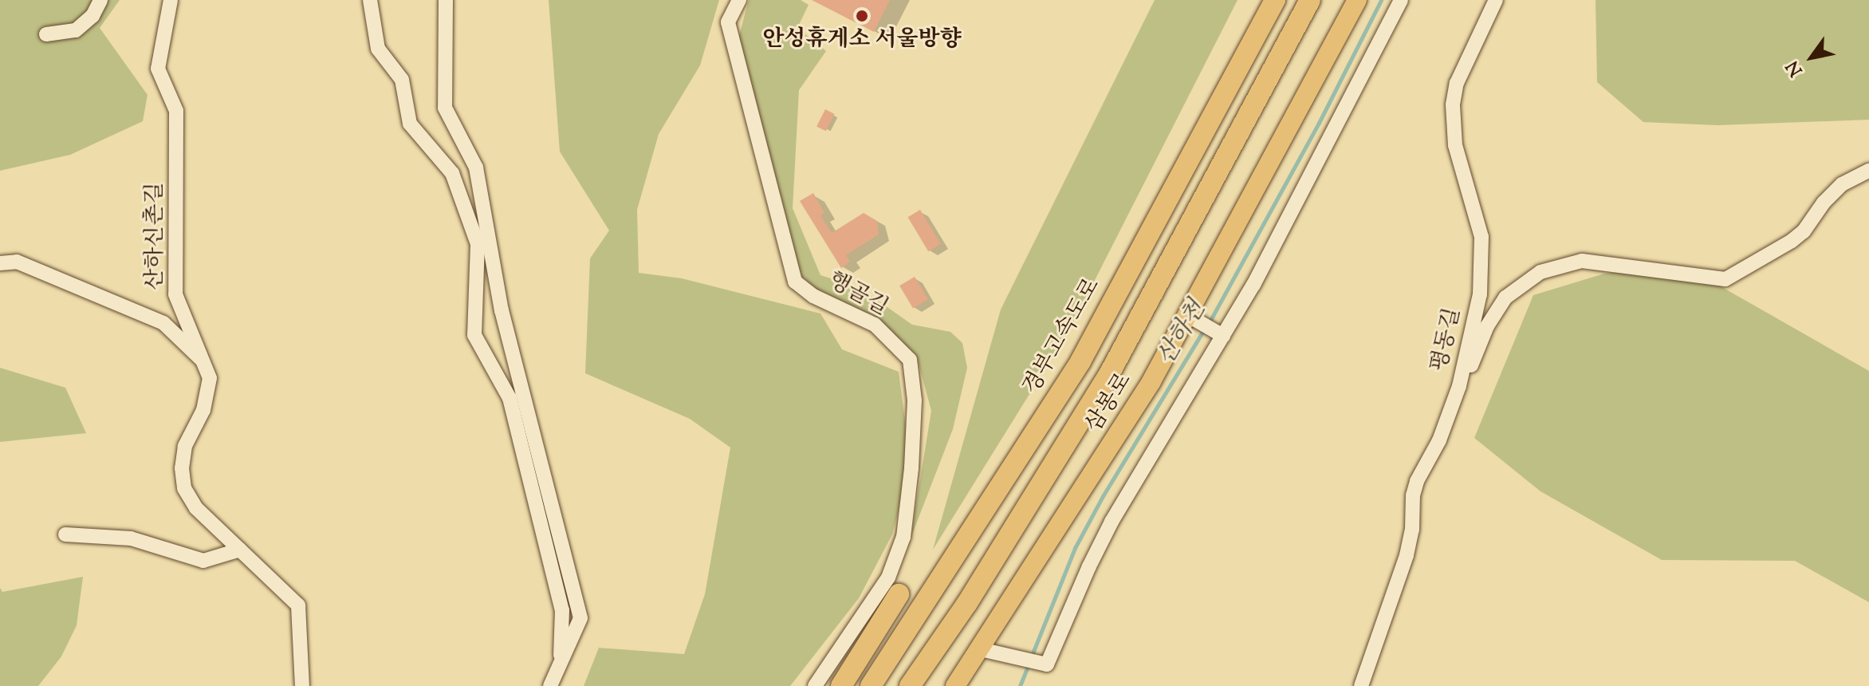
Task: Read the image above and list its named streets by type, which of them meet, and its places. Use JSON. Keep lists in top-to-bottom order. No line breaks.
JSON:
{"streets":{"highway":["경부고속도로"],"main road":["삼봉로"],"street":["산하신촌길","행골길","평동길"]},"water":["산하천"],"places":["안성휴게소 서울방향"],"north":"bottom left"}
